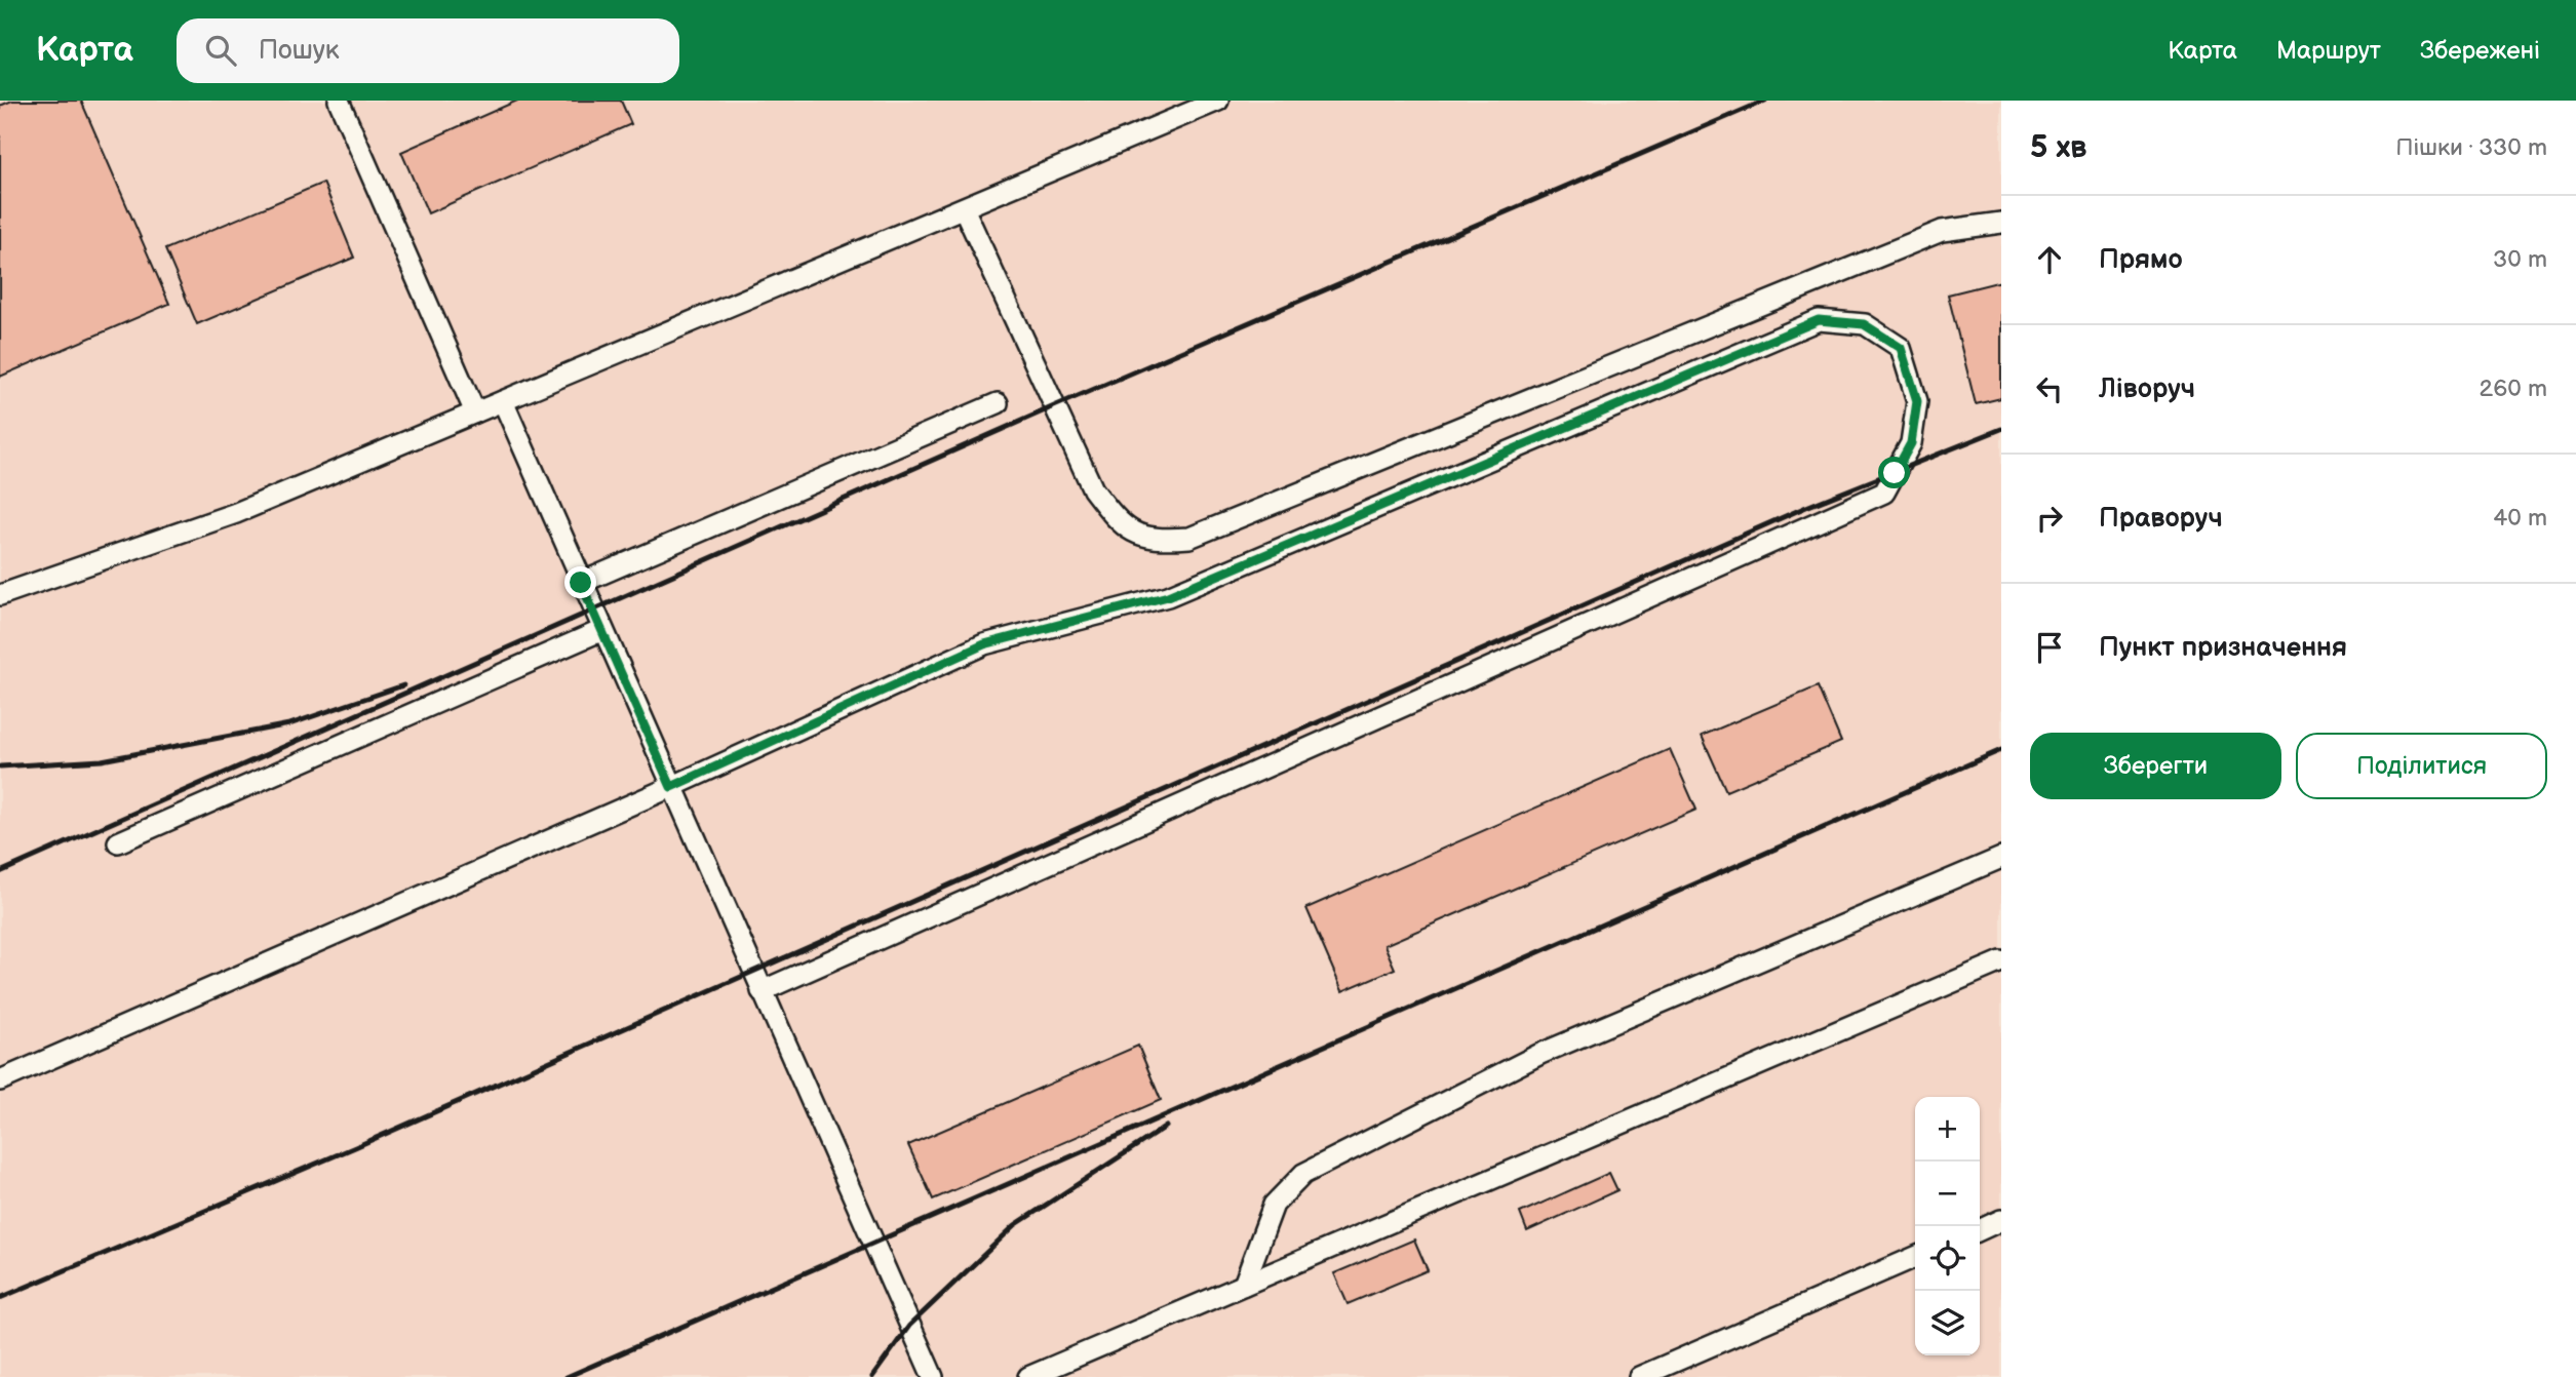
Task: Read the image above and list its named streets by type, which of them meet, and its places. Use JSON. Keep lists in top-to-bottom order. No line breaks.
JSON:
{"page":{"header":"Карта","search":"Пошук","nav":["Карта","Маршрут","Збережені"],"heading":["5 хв","Пішки · 330 m"],"list":[["Прямо","30 m"],["Ліворуч","260 m"],["Праворуч","40 m"],"Пункт призначення"],"buttons":["Зберегти","Поділитися"],"map_buttons":["+","−"]}}
